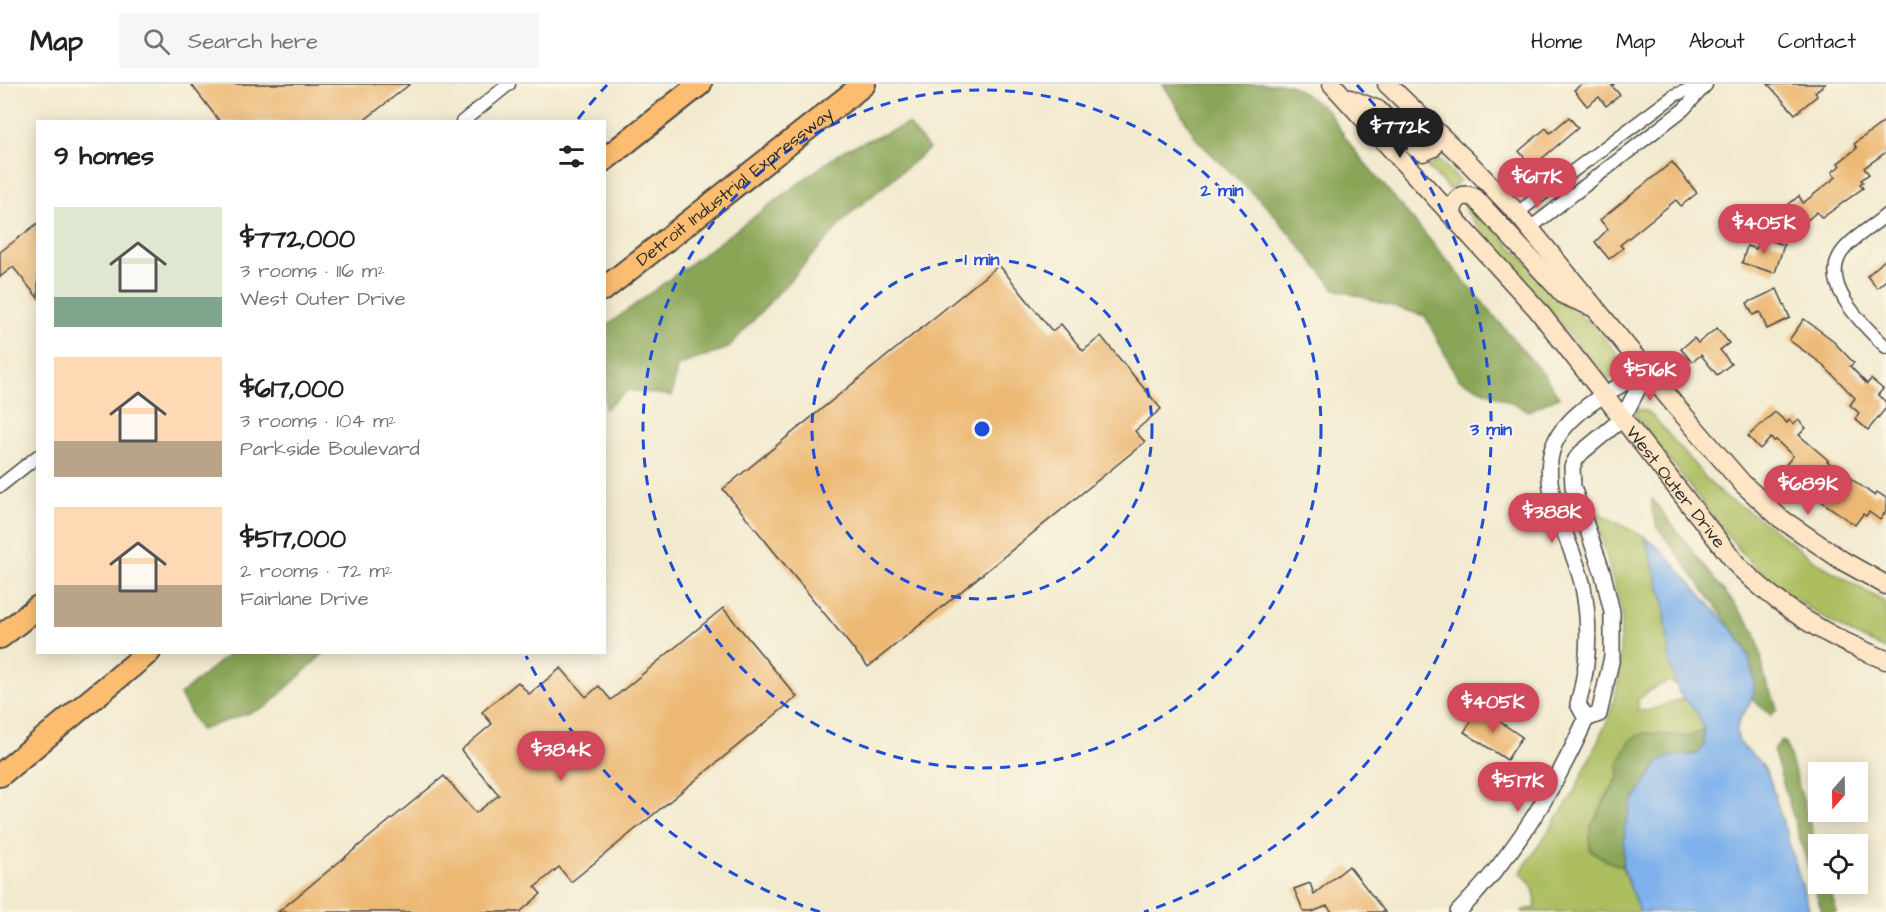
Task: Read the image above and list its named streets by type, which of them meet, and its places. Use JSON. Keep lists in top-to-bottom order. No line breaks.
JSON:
{"streets":{"highway":["Detroit Industrial Expressway"],"main road":["West Outer Drive"]},"north":"bottom","page":{"header":"Map","search":"Search here","nav":["Home","Map","About","Contact"],"price":["$772K","$617K","$405K","$516K","$689K","$388K","$405K","$384K","$517K"],"heading":"9 homes","list":[{"name":"$772,000","note":"3 rooms · 116 m² · West Outer Drive"},{"name":"$617,000","note":"3 rooms · 104 m² · Parkside Boulevard"},{"name":"$517,000","note":"2 rooms · 72 m² · Fairlane Drive"}]},"rings":["2 min","1 min","3 min"]}
